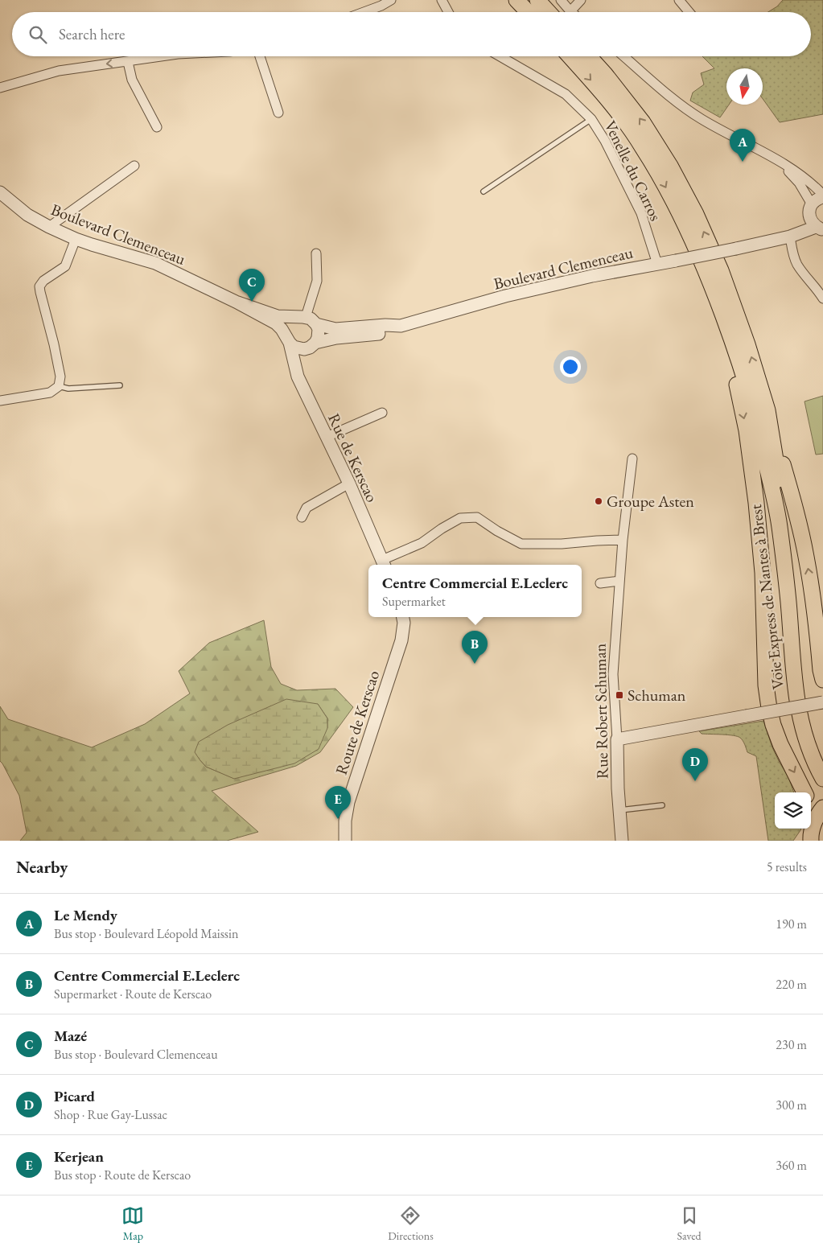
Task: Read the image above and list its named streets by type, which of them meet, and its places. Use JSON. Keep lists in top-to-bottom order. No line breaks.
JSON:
{"streets":{"highway":["Voie Express de Nantes à Brest"],"street":["Venelle du Carros","Boulevard Clemenceau","Rue de Kerscao","Rue Robert Schuman","Route de Kerscao"]},"crossings":[["Venelle du Carros","Boulevard Clemenceau"],["Boulevard Clemenceau","Rue de Kerscao"]],"places":{"other":["Groupe Asten"],"transit":["Schuman"]},"north":"bottom","page":{"search":"Search here","pins":["A","C","B","D","E"],"popup":["Centre Commercial E.Leclerc","Supermarket"],"heading":["Nearby","5 results"],"list":[{"mark":"A","name":"Le Mendy","note":"Bus stop · Boulevard Léopold Maissin","value":"190 m"},{"mark":"B","name":"Centre Commercial E.Leclerc","note":"Supermarket · Route de Kerscao","value":"220 m"},{"mark":"C","name":"Mazé","note":"Bus stop · Boulevard Clemenceau","value":"230 m"},{"mark":"D","name":"Picard","note":"Shop · Rue Gay-Lussac","value":"300 m"},{"mark":"E","name":"Kerjean","note":"Bus stop · Route de Kerscao","value":"360 m"}],"nav":["Map","Directions","Saved"]}}
